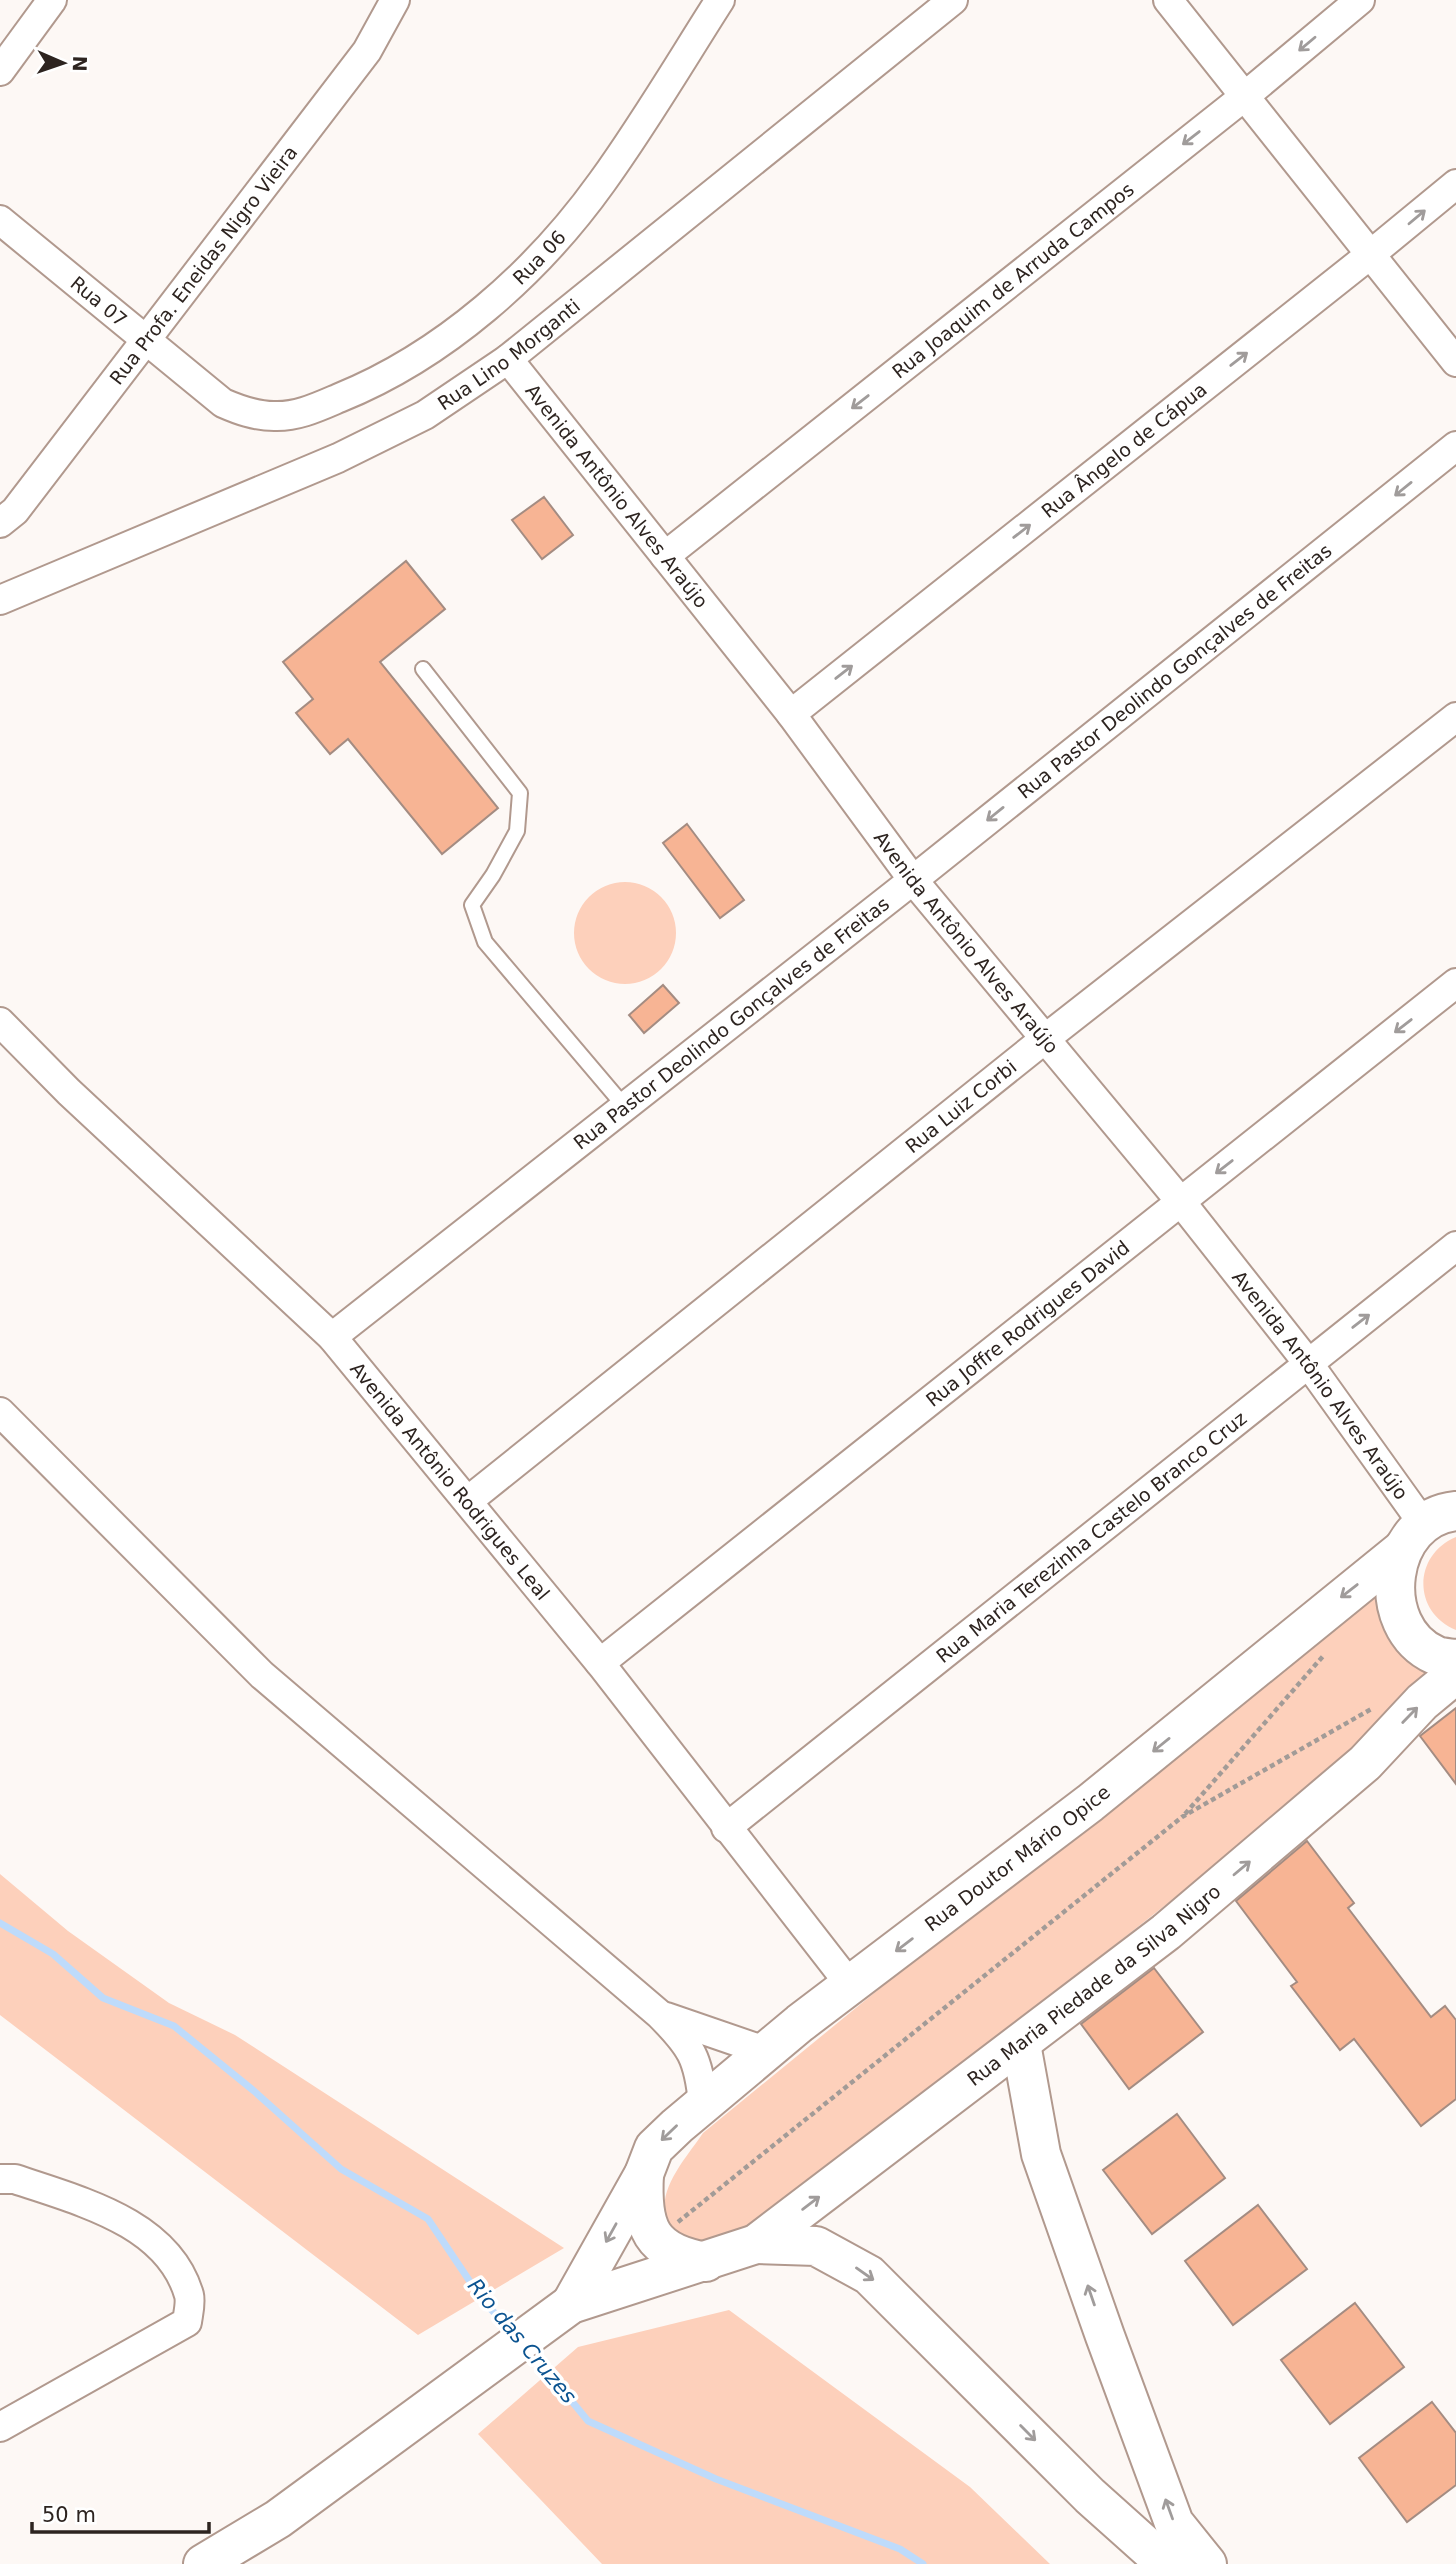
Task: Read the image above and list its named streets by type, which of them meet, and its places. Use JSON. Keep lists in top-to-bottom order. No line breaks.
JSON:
{"streets":{"street":["Rua 06","Rua Profa. Eneidas Nigro Vieira","Rua Joaquim de Arruda Campos","Rua 07","Rua Lino Morganti","Rua Ângelo de Cápua","Avenida Antônio Alves Araújo","Rua Pastor Deolindo Gonçalves de Freitas","Rua Luiz Corbi","Rua Joffre Rodrigues David","Avenida Antônio Rodrigues Leal","Rua Maria Terezinha Castelo Branco Cruz","Rua Doutor Mário Opice","Rua Maria Piedade da Silva Nigro"]},"crossings":[["Rua 06","Rua 07"],["Rua Profa. Eneidas Nigro Vieira","Rua 07"],["Rua Joaquim de Arruda Campos","Avenida Antônio Alves Araújo"],["Rua Lino Morganti","Avenida Antônio Alves Araújo"],["Rua Ângelo de Cápua","Avenida Antônio Alves Araújo"],["Avenida Antônio Alves Araújo","Rua Pastor Deolindo Gonçalves de Freitas"],["Avenida Antônio Alves Araújo","Rua Luiz Corbi"],["Avenida Antônio Alves Araújo","Rua Joffre Rodrigues David"],["Avenida Antônio Alves Araújo","Rua Maria Terezinha Castelo Branco Cruz"],["Avenida Antônio Alves Araújo","Rua Doutor Mário Opice"],["Rua Pastor Deolindo Gonçalves de Freitas","Avenida Antônio Rodrigues Leal"],["Rua Luiz Corbi","Avenida Antônio Rodrigues Leal"],["Rua Joffre Rodrigues David","Avenida Antônio Rodrigues Leal"],["Avenida Antônio Rodrigues Leal","Rua Maria Terezinha Castelo Branco Cruz"],["Avenida Antônio Rodrigues Leal","Rua Doutor Mário Opice"],["Rua Doutor Mário Opice","Rua Maria Piedade da Silva Nigro"]],"one_way":["Rua Joaquim de Arruda Campos","Rua Ângelo de Cápua","Rua Pastor Deolindo Gonçalves de Freitas","Rua Doutor Mário Opice","Rua Maria Piedade da Silva Nigro"],"water":["Rio das Cruzes"],"scale_bar":"50 m","north":"right"}
